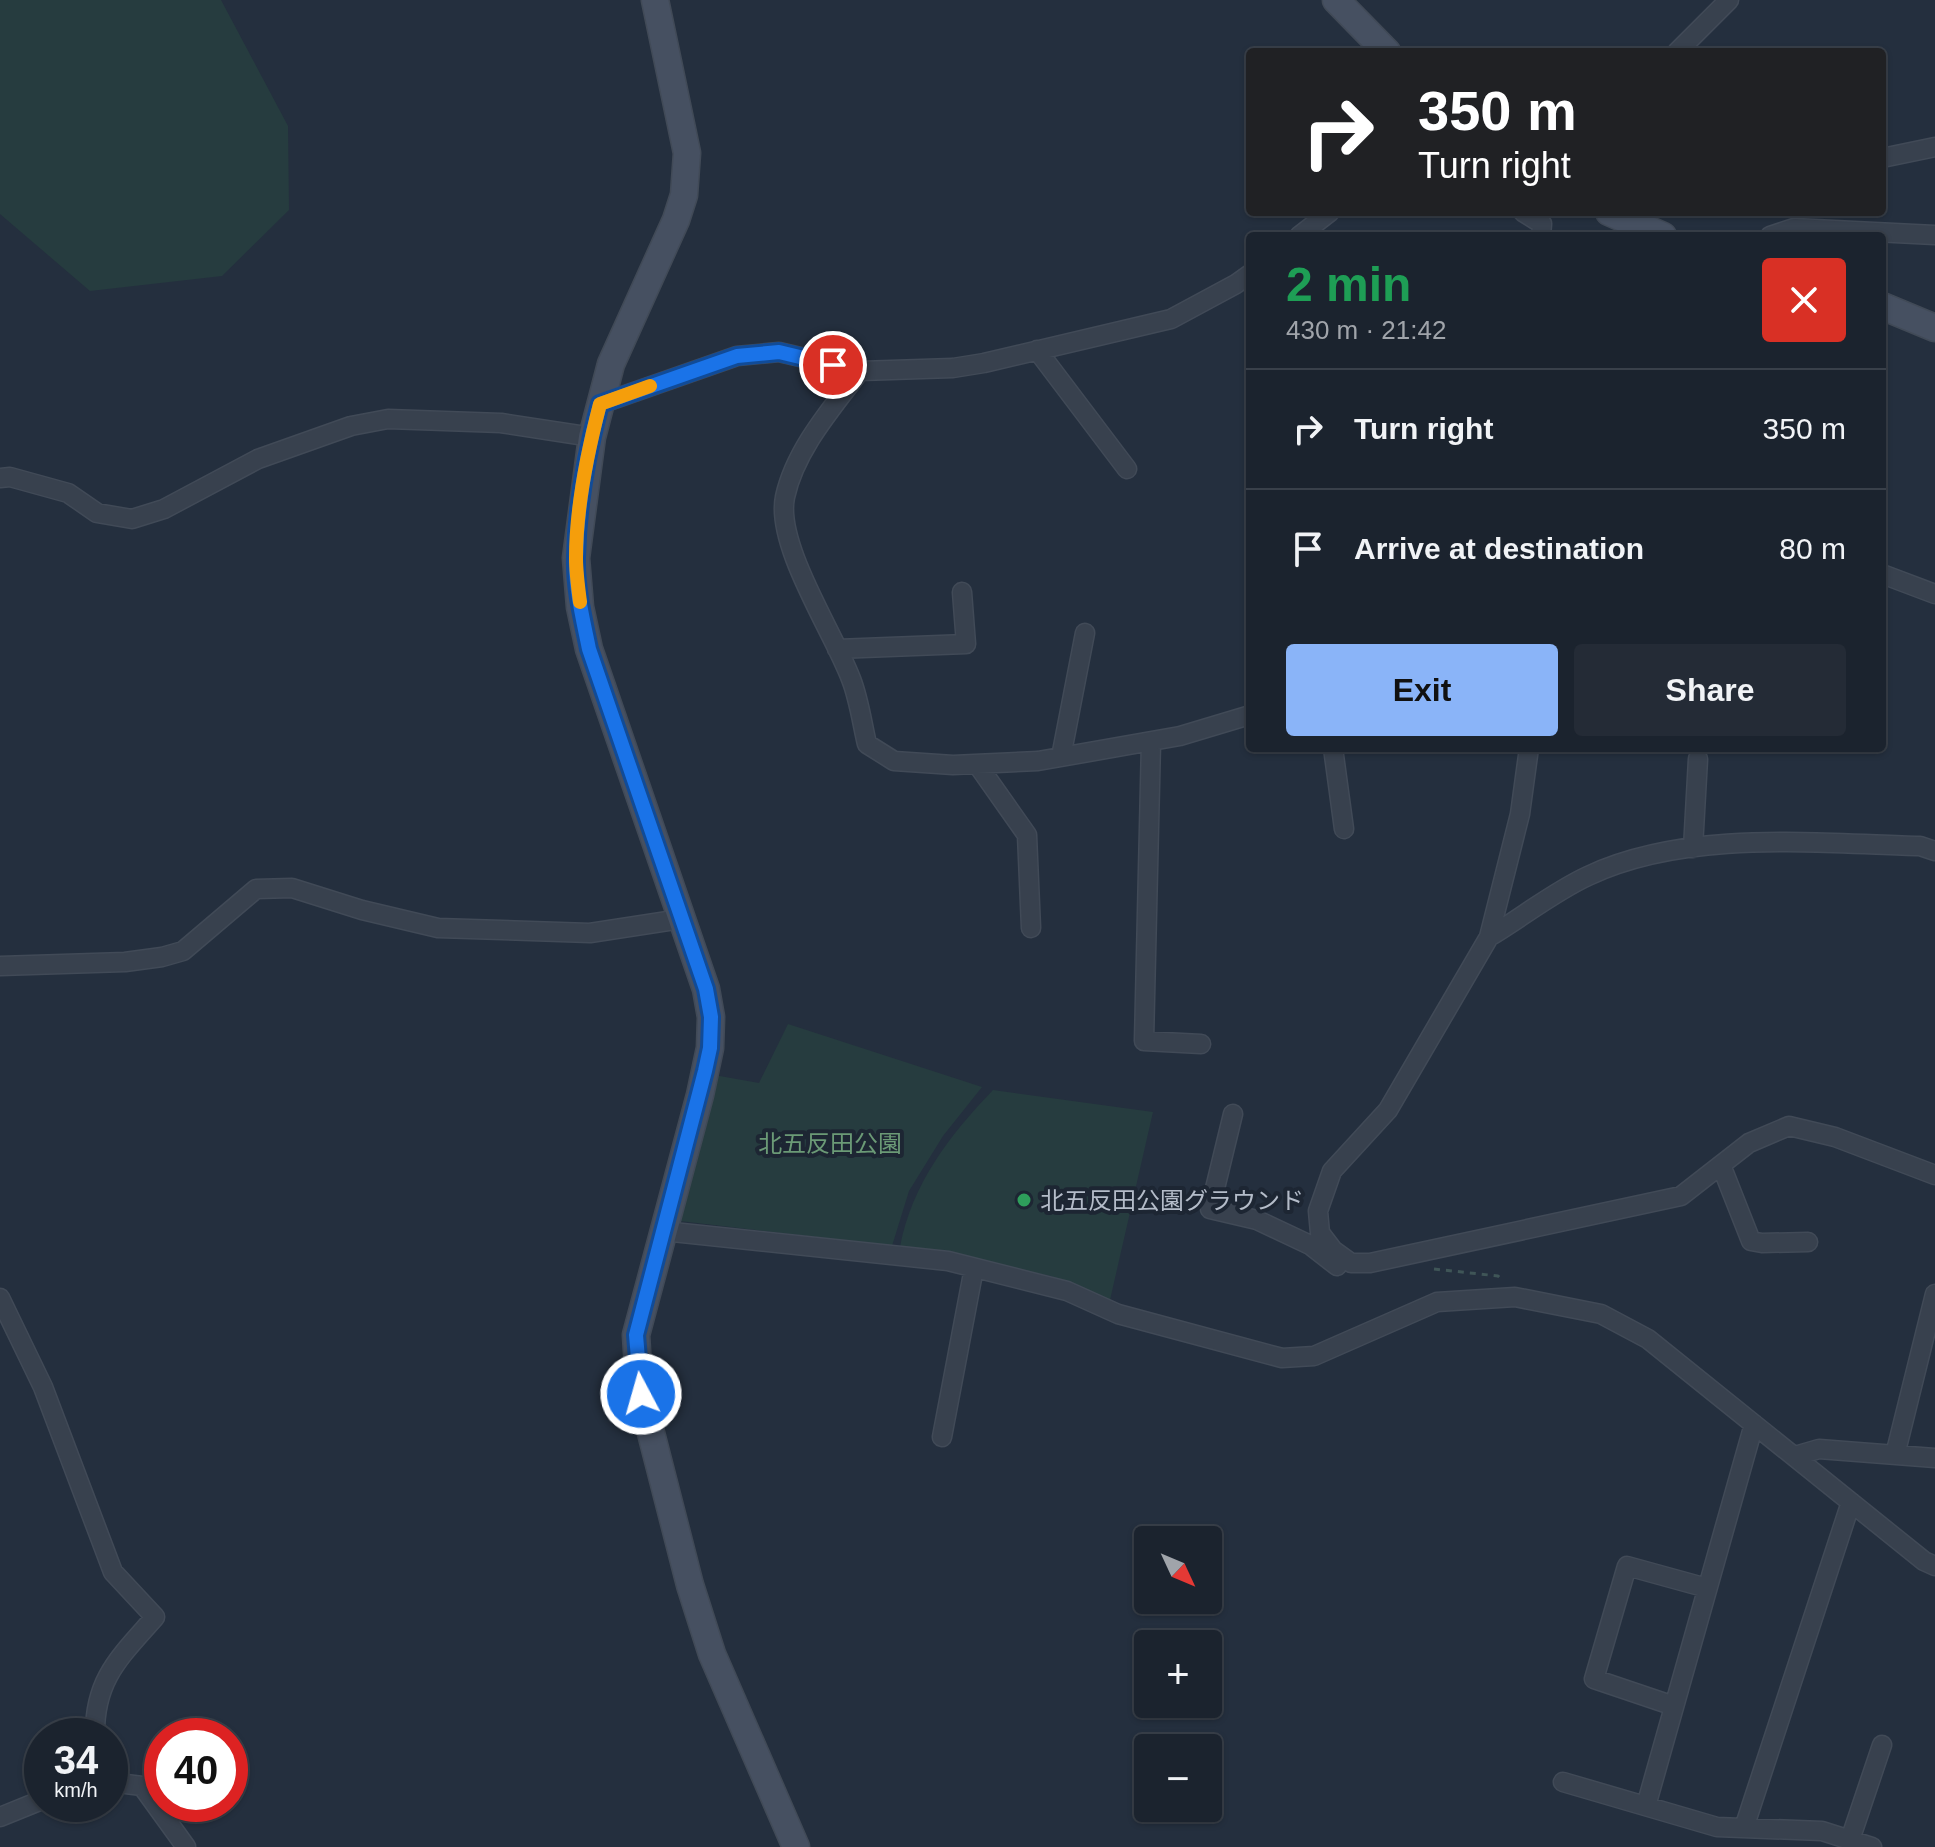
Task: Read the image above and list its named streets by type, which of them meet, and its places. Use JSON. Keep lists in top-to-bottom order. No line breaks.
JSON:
{"parks":["北五反田公園"],"places":["北五反田公園グラウンド"],"north":"bottom right","page":{"turn":["350 m","Turn right"],"heading":["2 min","430 m · 21:42"],"list":[{"name":"Turn right","value":"350 m"},{"name":"Arrive at destination","value":"80 m"}],"buttons":["Exit","Share"],"map_buttons":["+","−"],"speed":"34 km/h","limit":"40"}}
